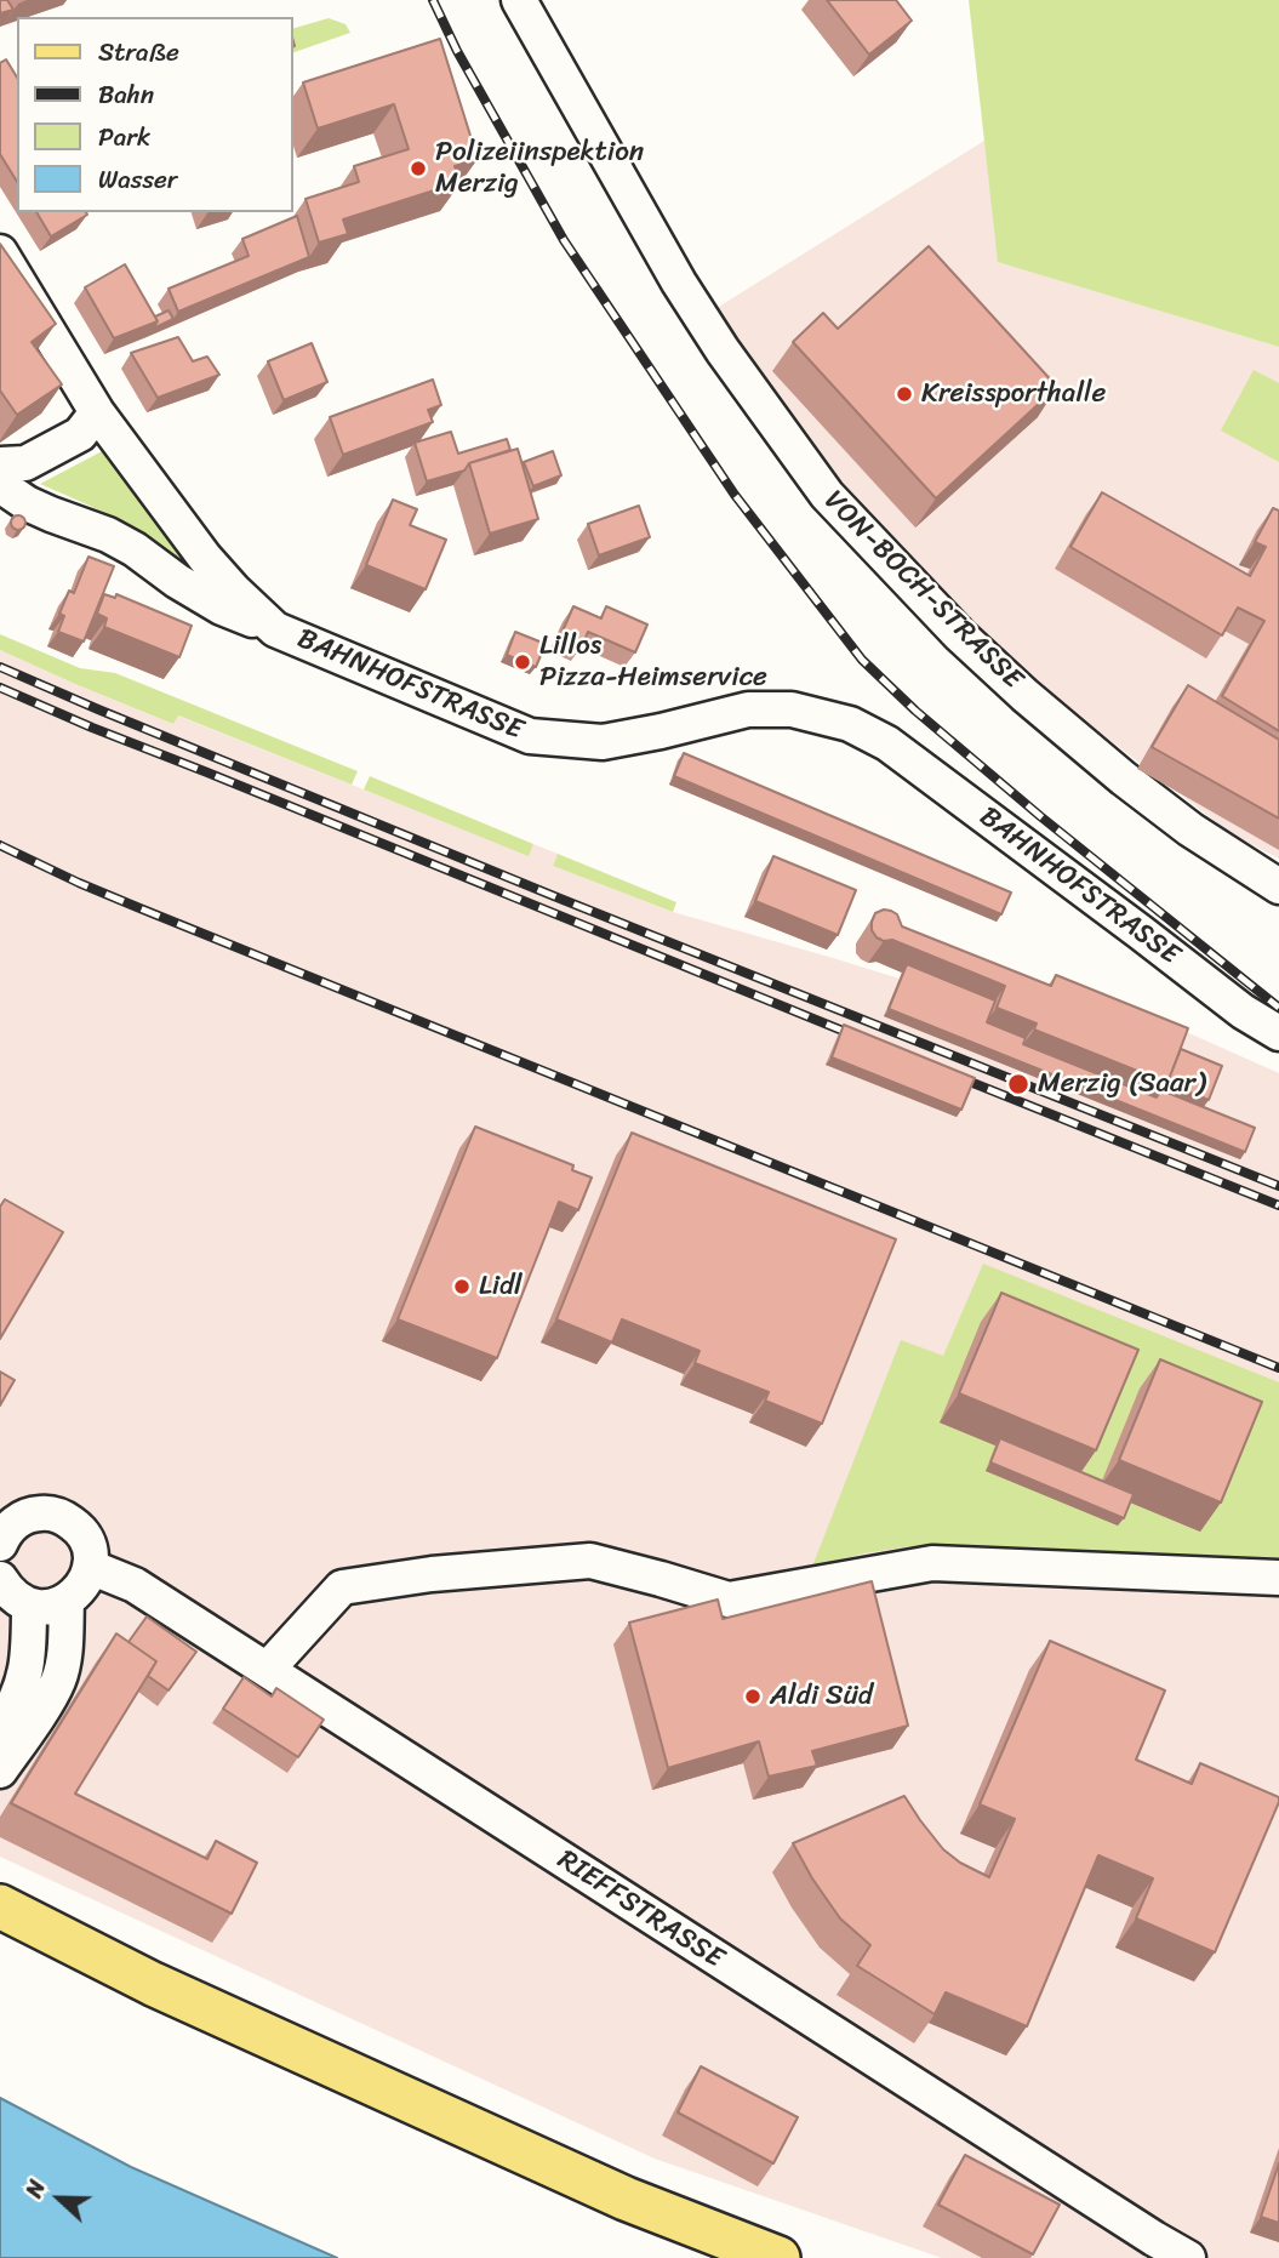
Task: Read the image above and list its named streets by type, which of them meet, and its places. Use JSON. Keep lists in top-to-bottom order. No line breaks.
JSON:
{"streets":{"street":["VON-BOCH-STRASSE","BAHNHOFSTRASSE","RIEFFSTRASSE"]},"places":["Polizeiinspektion Merzig","Kreissporthalle","Lillos Pizza-Heimservice","Merzig (Saar)","Lidl","Aldi Süd"],"legend":["Straße","Bahn","Park","Wasser"],"north":"left"}
